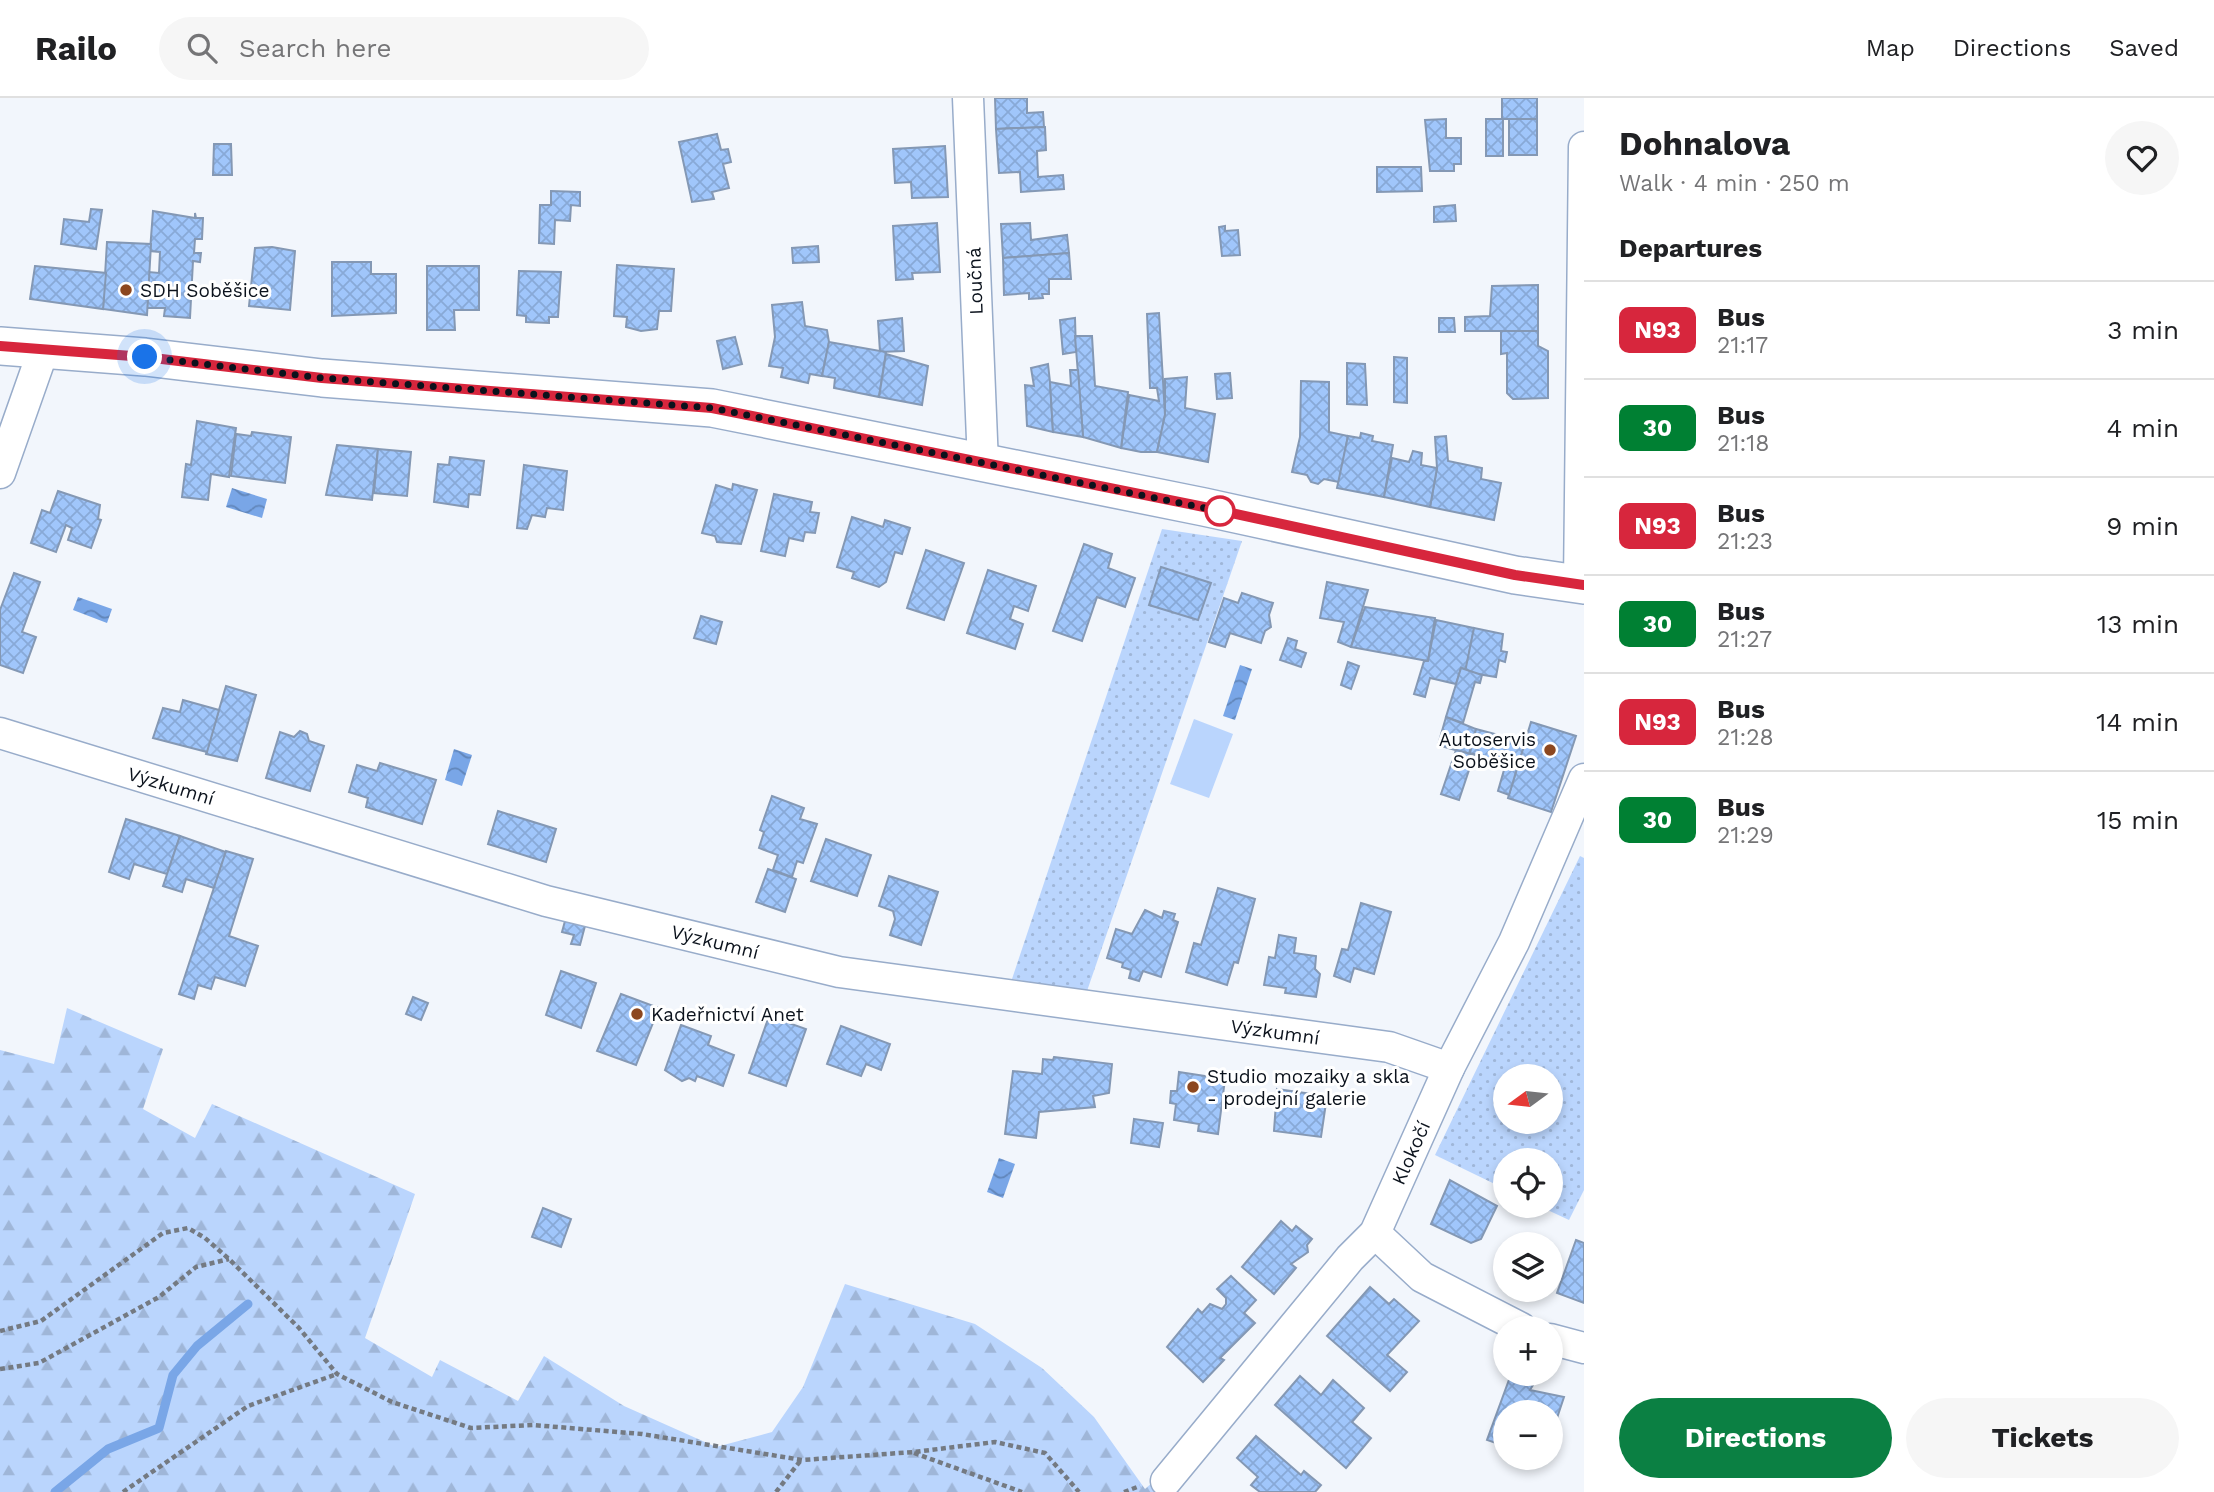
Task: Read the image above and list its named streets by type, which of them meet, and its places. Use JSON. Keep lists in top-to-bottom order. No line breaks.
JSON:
{"streets":{"street":["Loučná","Výzkumní","Klokočí"]},"crossings":[["Výzkumní","Klokočí"]],"places":["SDH Soběšice","Autoservis Soběšice","Kadeřnictví Anet","Studio mozaiky a skla - prodejní galerie"],"lines":["bus line N93"],"north":"left","page":{"header":"Railo","search":"Search here","nav":["Map","Directions","Saved"],"heading":[["Dohnalova","Walk · 4 min · 250 m"],"Departures"],"list":[{"mark":"N93","name":"Bus","note":"21:17","value":"3 min"},{"mark":"30","name":"Bus","note":"21:18","value":"4 min"},{"mark":"N93","name":"Bus","note":"21:23","value":"9 min"},{"mark":"30","name":"Bus","note":"21:27","value":"13 min"},{"mark":"N93","name":"Bus","note":"21:28","value":"14 min"},{"mark":"30","name":"Bus","note":"21:29","value":"15 min"}],"map_buttons":["+","−"],"buttons":["Directions","Tickets"]}}
